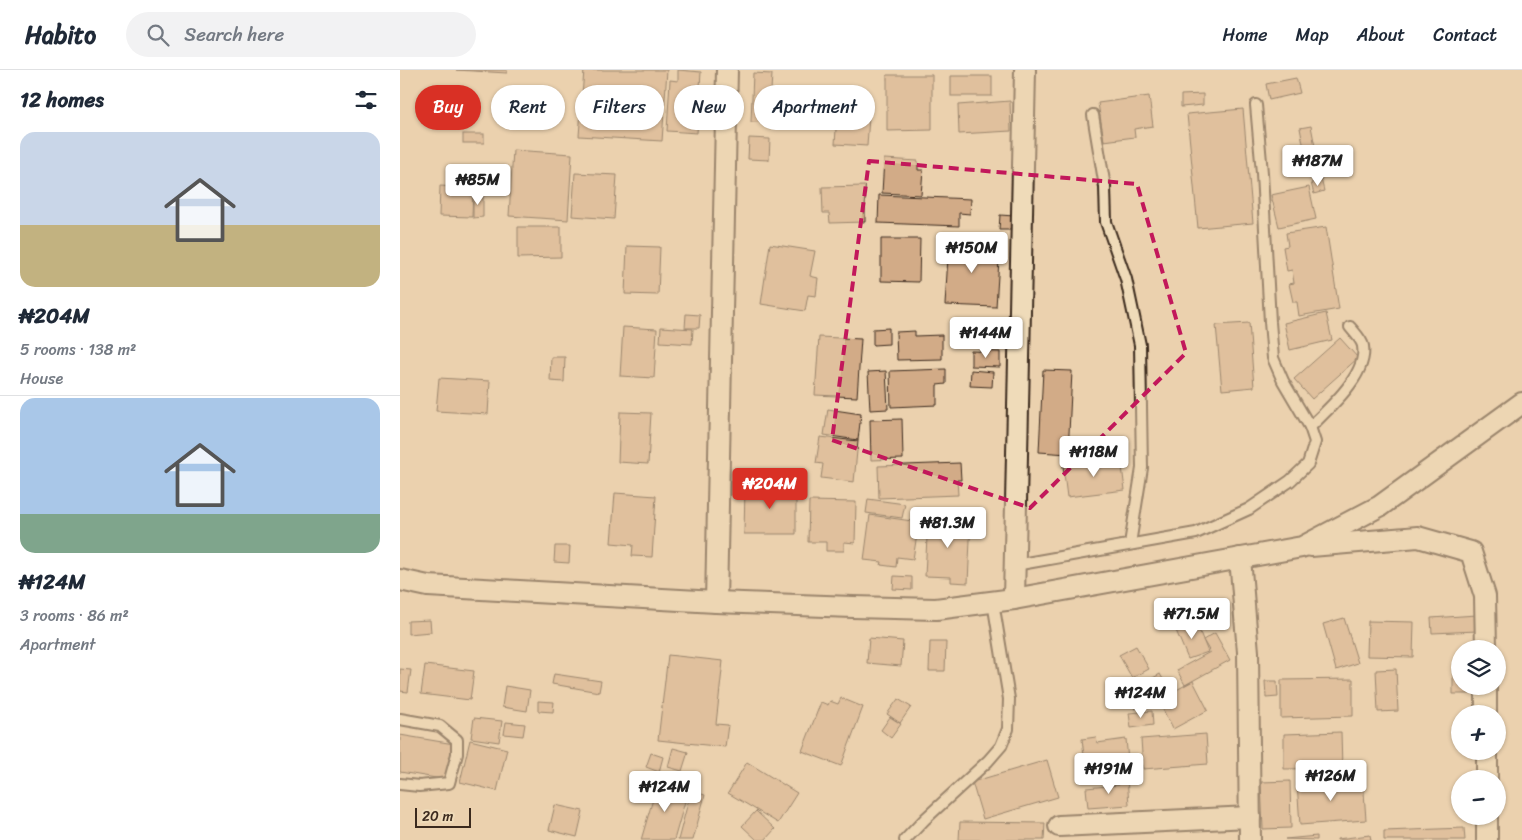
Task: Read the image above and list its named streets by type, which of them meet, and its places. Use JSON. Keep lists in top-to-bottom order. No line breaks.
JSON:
{"scale_bar":"20 m","page":{"header":"Habito","search":"Search here","nav":["Home","Map","About","Contact"],"heading":"12 homes","chip":["Buy","Rent","Filters","New","Apartment"],"list":[{"name":"₦204M","note":"5 rooms · 138 m² · House"},{"name":"₦124M","note":"3 rooms · 86 m² · Apartment"}],"price":["₦187M","₦85M","₦150M","₦144M","₦118M","₦204M","₦81.3M","₦71.5M","₦124M","₦191M","₦126M","₦124M"],"map_buttons":["+","−"],"scale":"20 m"}}
